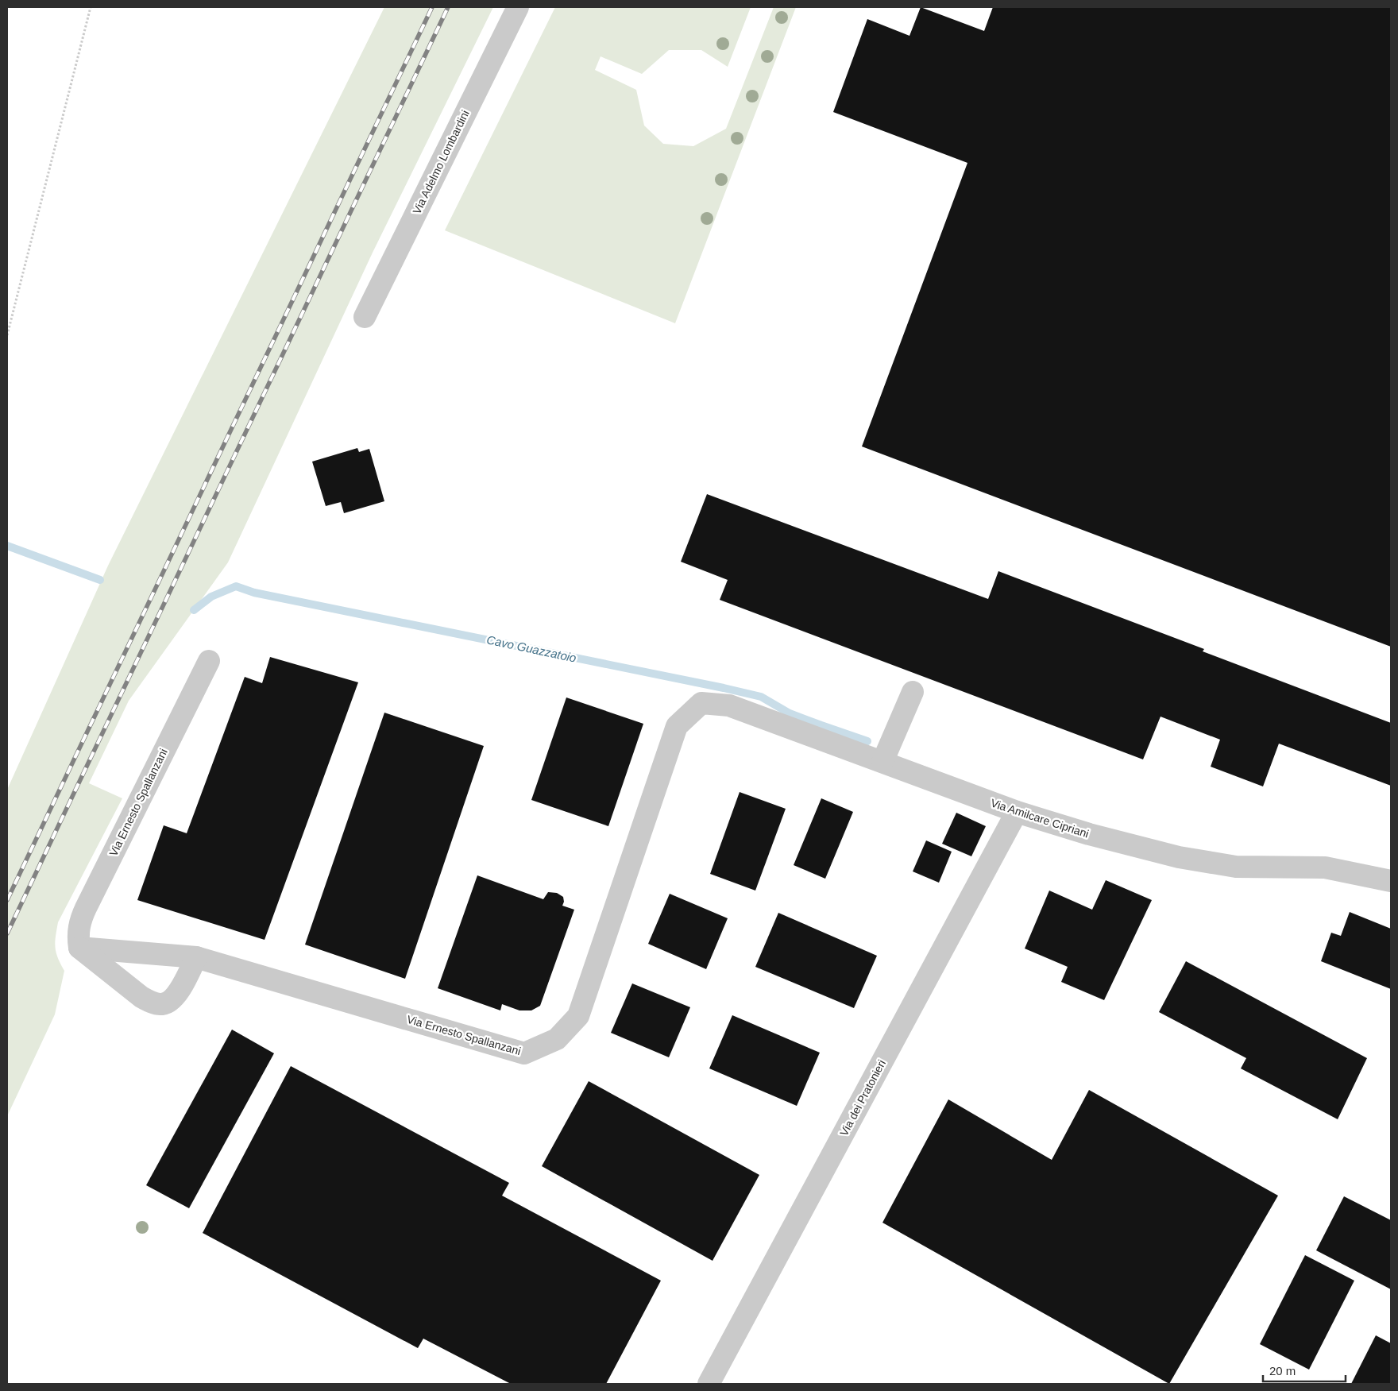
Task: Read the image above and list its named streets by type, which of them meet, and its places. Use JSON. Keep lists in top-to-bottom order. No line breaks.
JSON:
{"streets":{"street":["Via Adelmo Lombardini","Via Ernesto Spallanzani","Via Amilcare Cipriani","Via dei Pratonieri"]},"crossings":[["Via Ernesto Spallanzani","Via Amilcare Cipriani"],["Via Amilcare Cipriani","Via dei Pratonieri"]],"water":["Cavo Guazzatoio"],"scale_bar":"20 m"}
